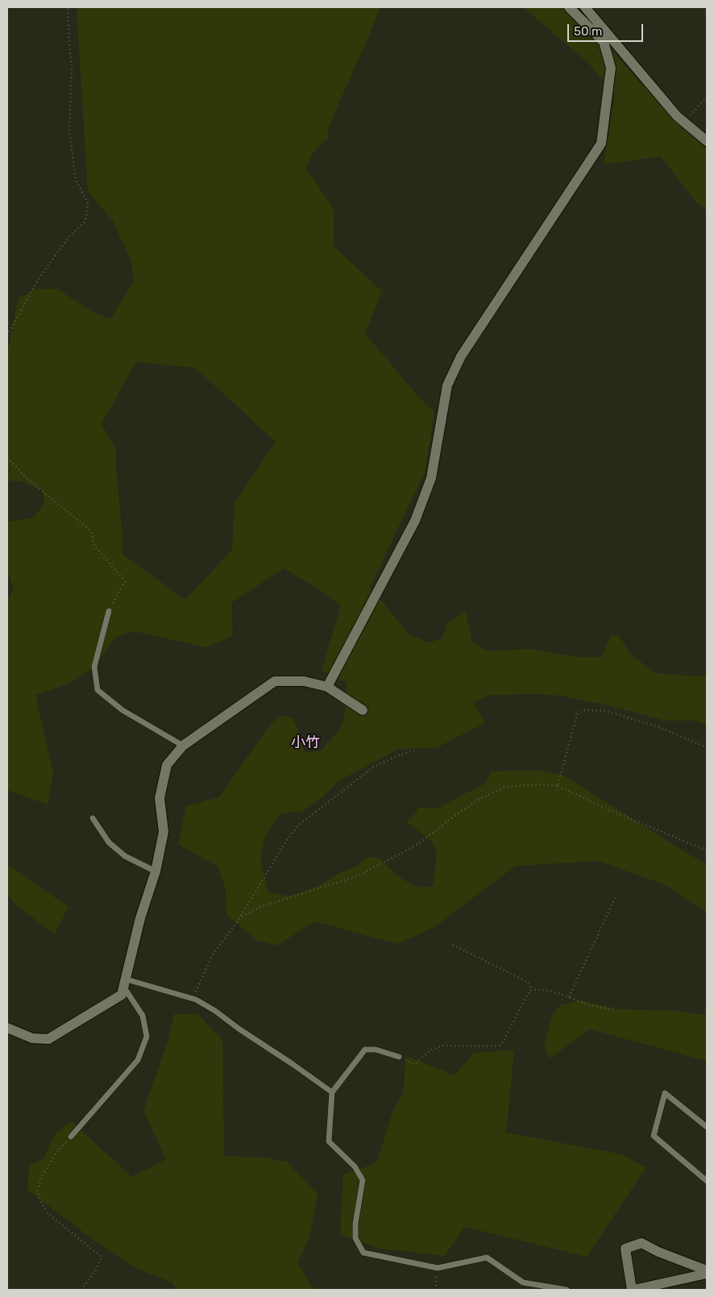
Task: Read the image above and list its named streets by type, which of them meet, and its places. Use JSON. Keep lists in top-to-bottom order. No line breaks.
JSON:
{"districts":["小竹"],"scale_bar":"50 m"}
